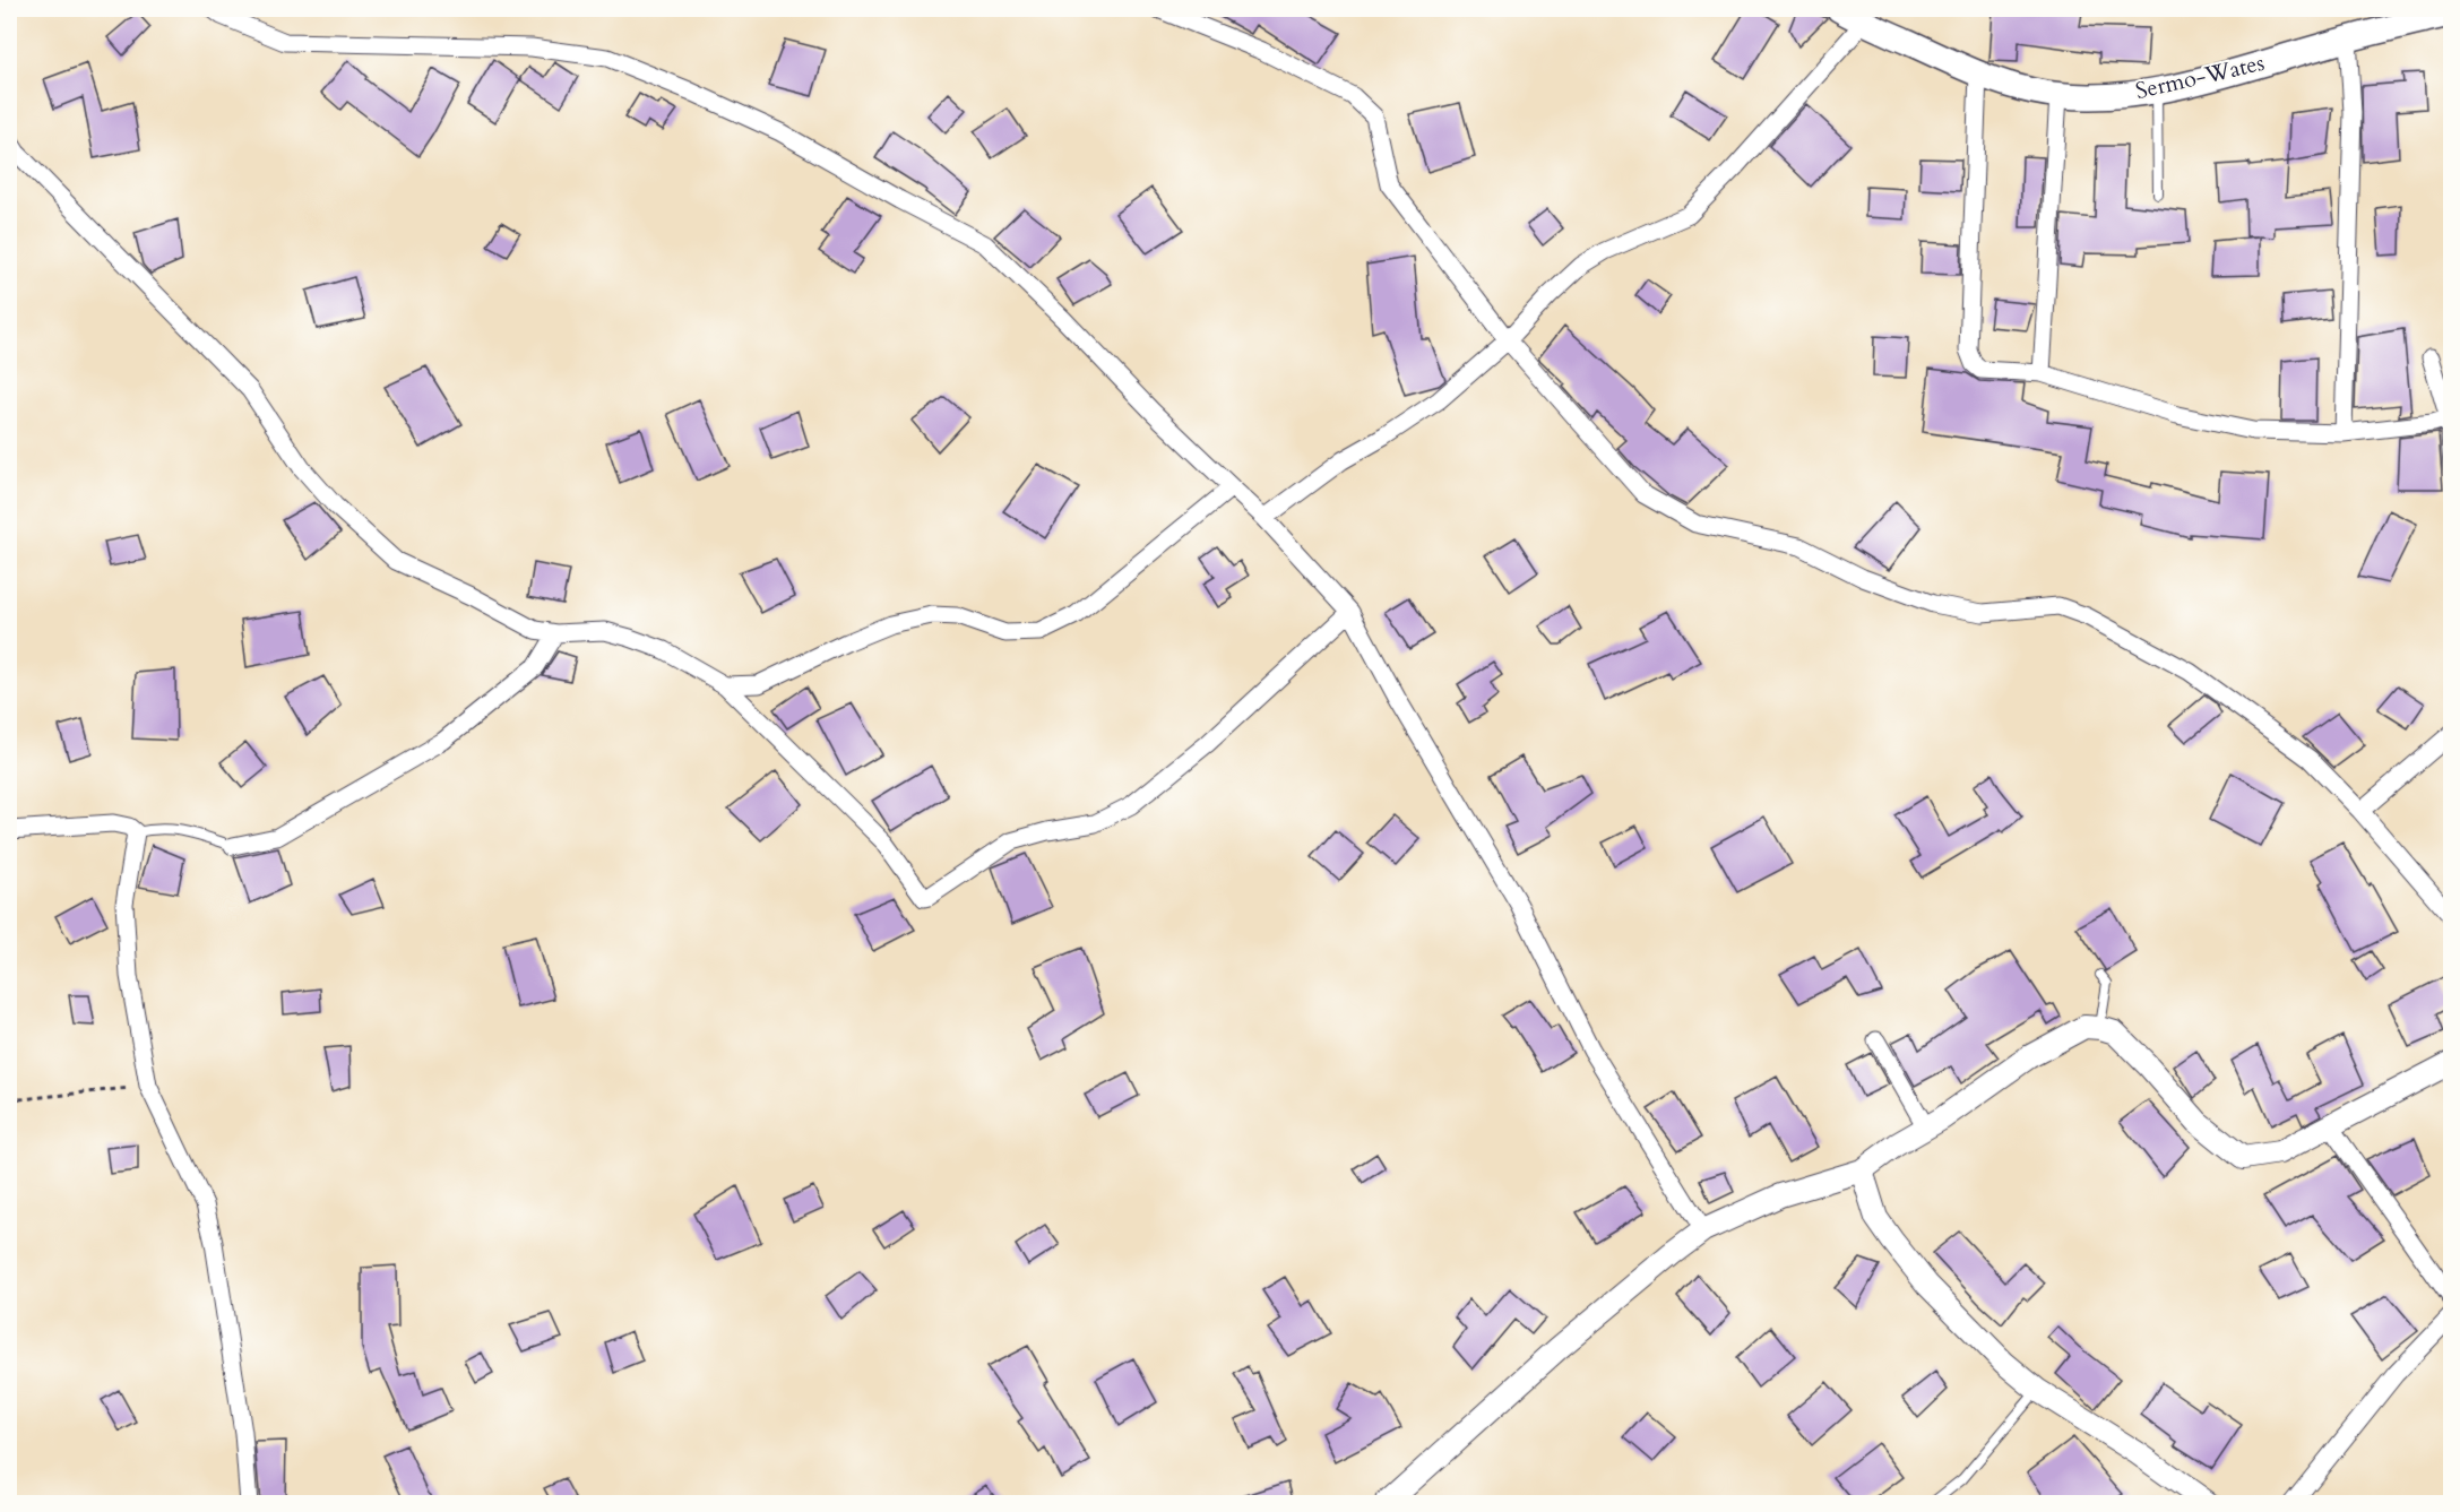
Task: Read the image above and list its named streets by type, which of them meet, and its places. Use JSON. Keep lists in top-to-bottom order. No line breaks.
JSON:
{"streets":{"main road":["Sermo-Wates"]}}
